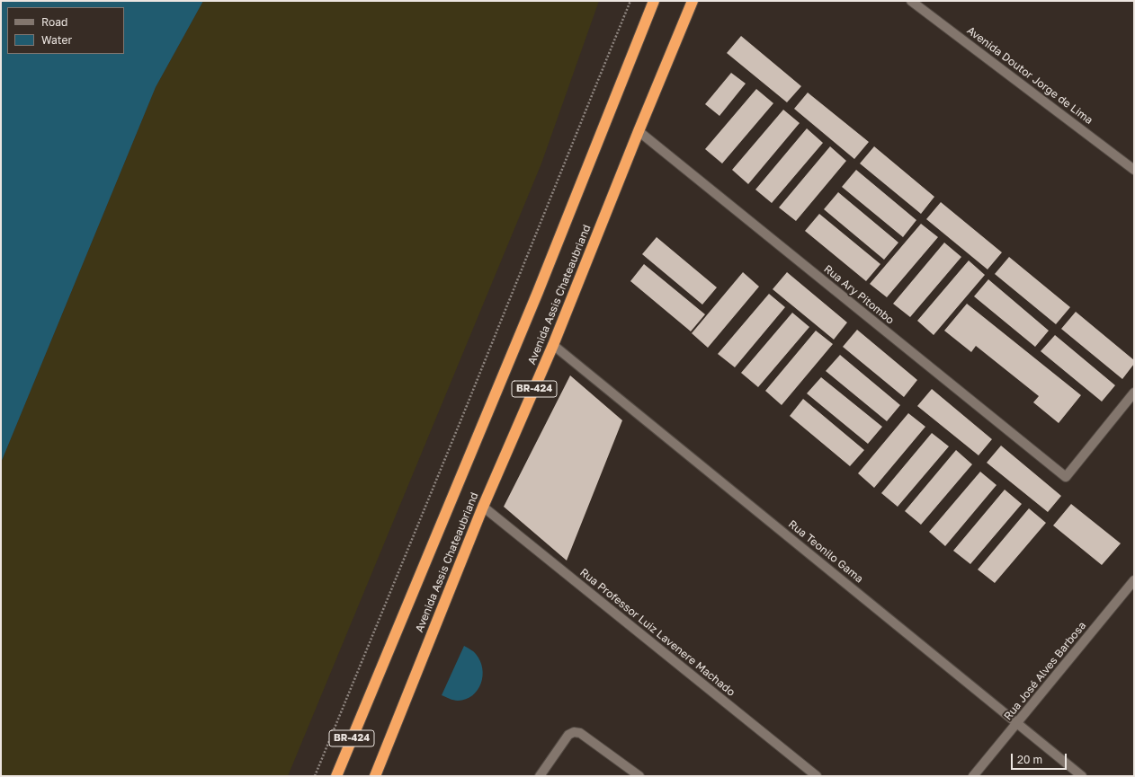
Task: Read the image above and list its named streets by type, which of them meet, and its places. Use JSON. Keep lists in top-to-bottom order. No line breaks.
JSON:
{"streets":{"highway":["Avenida Assis Chateaubriand","BR-424"],"street":["Avenida Doutor Jorge de Lima","Rua Ary Pitombo","Rua Teonilo Gama","Rua Professor Luiz Lavenere Machado","Rua José Alves Barbosa"]},"crossings":[["Avenida Assis Chateaubriand","Rua Ary Pitombo"],["Avenida Assis Chateaubriand","Rua Teonilo Gama"],["Avenida Assis Chateaubriand","Rua Professor Luiz Lavenere Machado"],["Rua Teonilo Gama","Rua José Alves Barbosa"]],"legend":["Road","Water"],"scale_bar":"20 m"}
